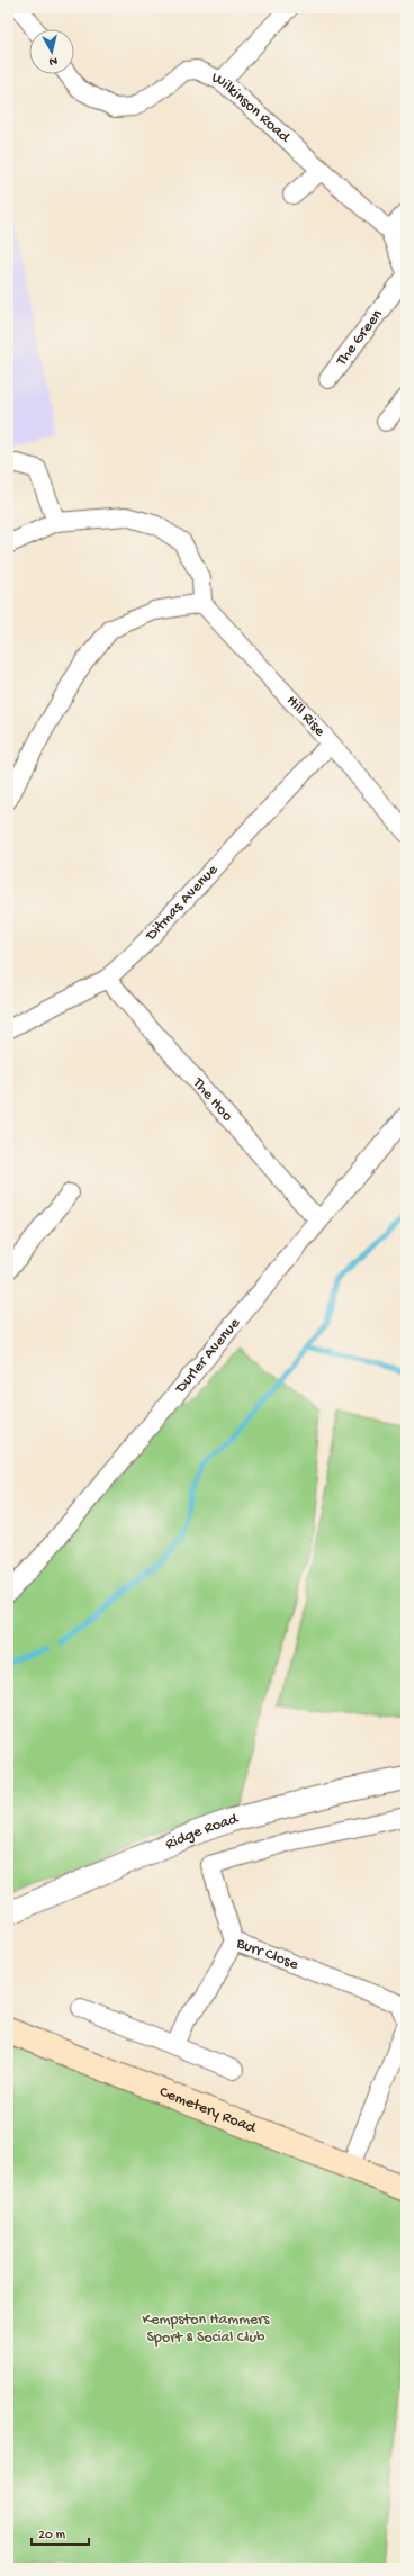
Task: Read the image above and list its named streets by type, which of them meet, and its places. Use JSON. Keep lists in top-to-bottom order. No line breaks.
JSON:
{"streets":{"main road":["Cemetery Road"],"street":["Wilkinson Road","The Green","Hill Rise","Ditmas Avenue","The Hoo","Durler Avenue","Ridge Road","Burr Close"]},"crossings":[["Wilkinson Road","The Green"],["Hill Rise","Ditmas Avenue"],["Ditmas Avenue","The Hoo"],["The Hoo","Durler Avenue"]],"parks":["Kempston Hammers Sport & Social Club"],"scale_bar":"20 m","north":"bottom"}
